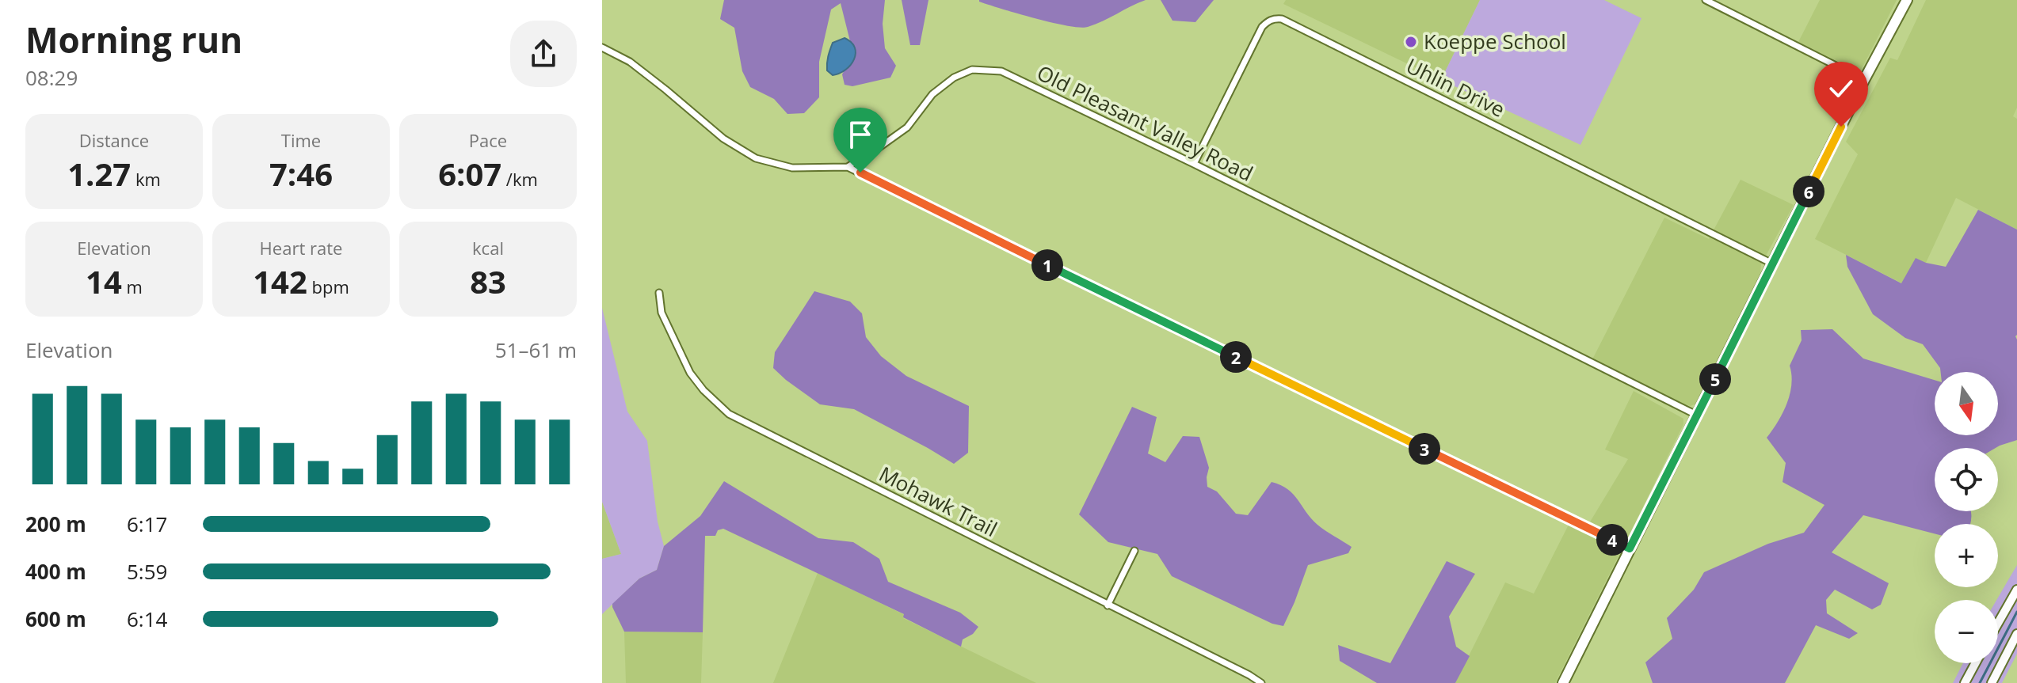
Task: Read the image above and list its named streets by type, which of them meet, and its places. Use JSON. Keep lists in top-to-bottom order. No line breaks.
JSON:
{"streets":{"street":["Uhlin Drive","Old Pleasant Valley Road","Mohawk Trail"]},"crossings":[["Uhlin Drive","Old Pleasant Valley Road"]],"places":["Koeppe School"],"north":"bottom","page":{"heading":["Morning run","08:29"],"stats":[["Distance","1.27 km"],["Time","7:46"],["Pace","6:07 /km"],["Elevation","14 m"],["Heart rate","142 bpm"],["kcal","83"]],"pins":["6","1","2","5","3","4"],"chart":["Elevation","51–61 m"],"map_buttons":["+","−"],"list":[{"name":"200 m","note":"6:17"},{"name":"400 m","note":"5:59"},{"name":"600 m","note":"6:14"}]}}
